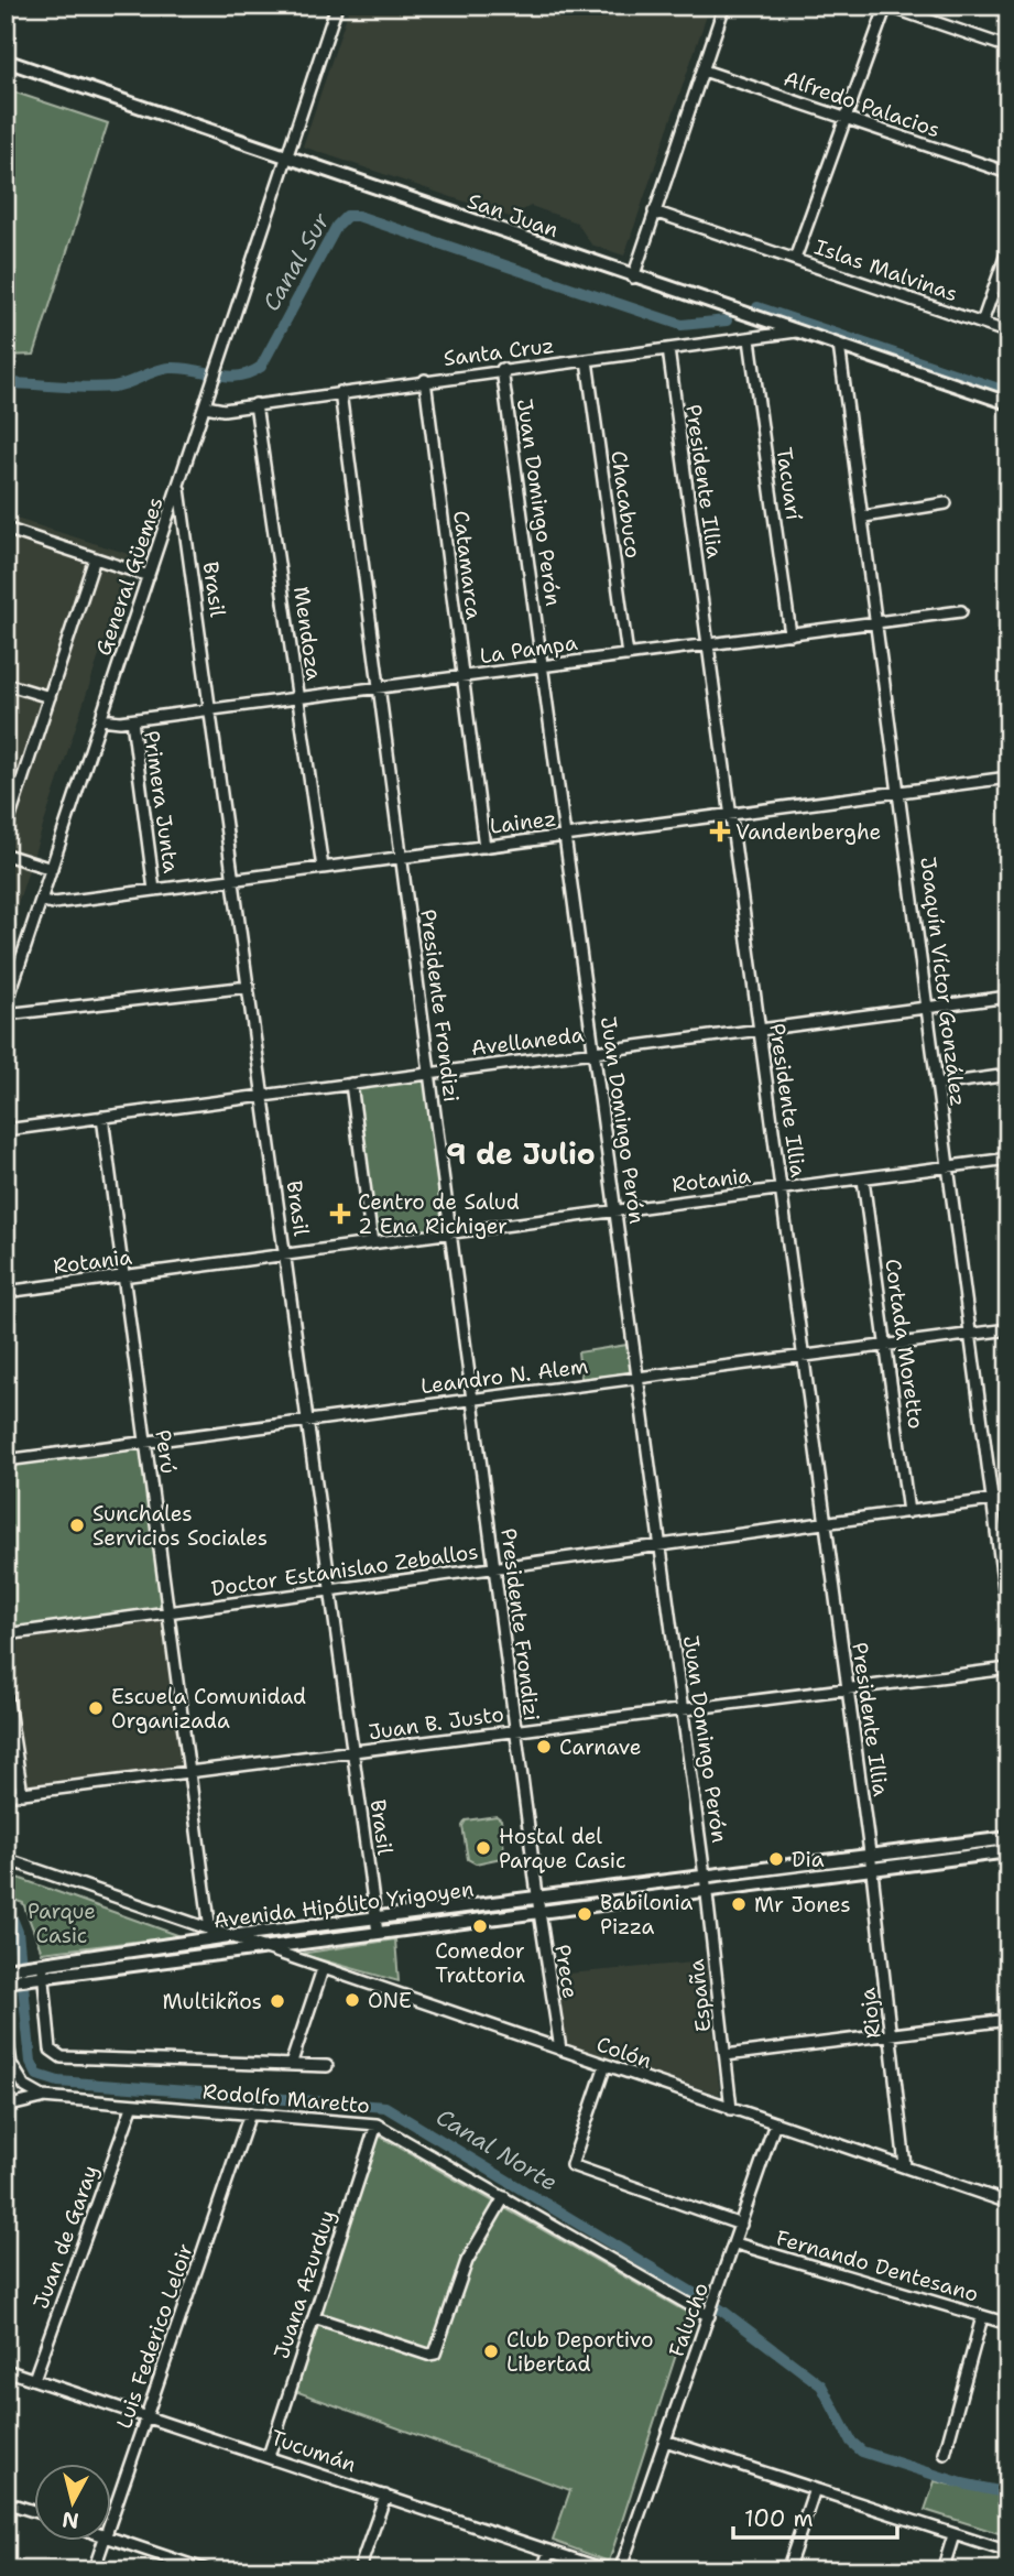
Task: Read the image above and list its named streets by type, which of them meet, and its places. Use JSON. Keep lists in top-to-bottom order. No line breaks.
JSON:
{"streets":{"street":["Alfredo Palacios","San Juan","Islas Malvinas","Santa Cruz","Presidente Illia","Tacuarí","Juan Domingo Perón","Chacabuco","Catamarca","General Güemes","Brasil","Mendoza","La Pampa","Primera Junta","Lainez","Joaquín Víctor González","Presidente Frondizi","Avellaneda","Rotania","Cortada Moretto","Leandro N. Alem","Perú","Doctor Estanislao Zeballos","Juan B. Justo","Avenida Hipólito Yrigoyen","Prece","España","Rioja","Colón","Rodolfo Maretto","Juan de Garay","Fernando Dentesano","Juana Azurduy","Falucho","Luis Federico Leloir","Tucumán"]},"crossings":[["San Juan","Santa Cruz"],["San Juan","General Güemes"],["San Juan","Joaquín Víctor González"],["Santa Cruz","Presidente Illia"],["Santa Cruz","Tacuarí"],["Santa Cruz","Juan Domingo Perón"],["Santa Cruz","Chacabuco"],["Santa Cruz","Catamarca"],["Santa Cruz","General Güemes"],["Santa Cruz","Mendoza"],["Santa Cruz","Presidente Frondizi"],["Presidente Illia","La Pampa"],["Presidente Illia","Lainez"],["Presidente Illia","Avellaneda"],["Presidente Illia","Rotania"],["Presidente Illia","Leandro N. Alem"],["Presidente Illia","Doctor Estanislao Zeballos"],["Presidente Illia","Juan B. Justo"],["Presidente Illia","Avenida Hipólito Yrigoyen"],["Presidente Illia","Rioja"],["Tacuarí","La Pampa"],["Juan Domingo Perón","La Pampa"],["Juan Domingo Perón","Lainez"],["Juan Domingo Perón","Avellaneda"],["Juan Domingo Perón","Rotania"],["Juan Domingo Perón","Leandro N. Alem"],["Juan Domingo Perón","Doctor Estanislao Zeballos"],["Juan Domingo Perón","Juan B. Justo"],["Juan Domingo Perón","Avenida Hipólito Yrigoyen"],["Juan Domingo Perón","España"],["Chacabuco","La Pampa"],["Catamarca","La Pampa"],["Catamarca","Lainez"],["General Güemes","Brasil"],["General Güemes","La Pampa"],["General Güemes","Lainez"],["Brasil","La Pampa"],["Brasil","Lainez"],["Brasil","Avellaneda"],["Brasil","Rotania"],["Brasil","Leandro N. Alem"],["Brasil","Doctor Estanislao Zeballos"],["Brasil","Juan B. Justo"],["Brasil","Avenida Hipólito Yrigoyen"],["Mendoza","La Pampa"],["Mendoza","Lainez"],["La Pampa","Primera Junta"],["La Pampa","Joaquín Víctor González"],["La Pampa","Presidente Frondizi"],["Primera Junta","Lainez"],["Lainez","Joaquín Víctor González"],["Lainez","Presidente Frondizi"],["Joaquín Víctor González","Avellaneda"],["Joaquín Víctor González","Rotania"],["Joaquín Víctor González","Leandro N. Alem"],["Joaquín Víctor González","Doctor Estanislao Zeballos"],["Presidente Frondizi","Avellaneda"],["Presidente Frondizi","Rotania"],["Presidente Frondizi","Leandro N. Alem"],["Presidente Frondizi","Doctor Estanislao Zeballos"],["Presidente Frondizi","Juan B. Justo"],["Presidente Frondizi","Avenida Hipólito Yrigoyen"],["Presidente Frondizi","Prece"],["Avellaneda","Perú"],["Rotania","Cortada Moretto"],["Rotania","Perú"],["Cortada Moretto","Leandro N. Alem"],["Cortada Moretto","Doctor Estanislao Zeballos"],["Leandro N. Alem","Perú"],["Perú","Doctor Estanislao Zeballos"],["Perú","Juan B. Justo"],["Perú","Colón"],["Avenida Hipólito Yrigoyen","Prece"],["Avenida Hipólito Yrigoyen","España"],["Avenida Hipólito Yrigoyen","Rioja"],["Avenida Hipólito Yrigoyen","Colón"],["Prece","Colón"],["España","Colón"],["Rioja","Colón"],["Colón","Falucho"],["Rodolfo Maretto","Juan de Garay"],["Rodolfo Maretto","Juana Azurduy"],["Rodolfo Maretto","Falucho"],["Rodolfo Maretto","Luis Federico Leloir"],["Juan de Garay","Tucumán"],["Fernando Dentesano","Falucho"],["Juana Azurduy","Tucumán"],["Luis Federico Leloir","Tucumán"]],"districts":["9 de Julio"],"water":["Canal Sur","Canal Norte"],"parks":["Parque Casic"],"places":{"health":["Vandenberghe","Centro de Salud 2 Ena Richiger"],"other":["Sunchales Servicios Sociales","Escuela Comunidad Organizada","Carnave","Hostal del Parque Casic","Dia","Mr Jones","Babilonia Pizza","Comedor Trattoria","ONE","Multikños","Club Deportivo Libertad"]},"scale_bar":"100 m","north":"bottom"}
